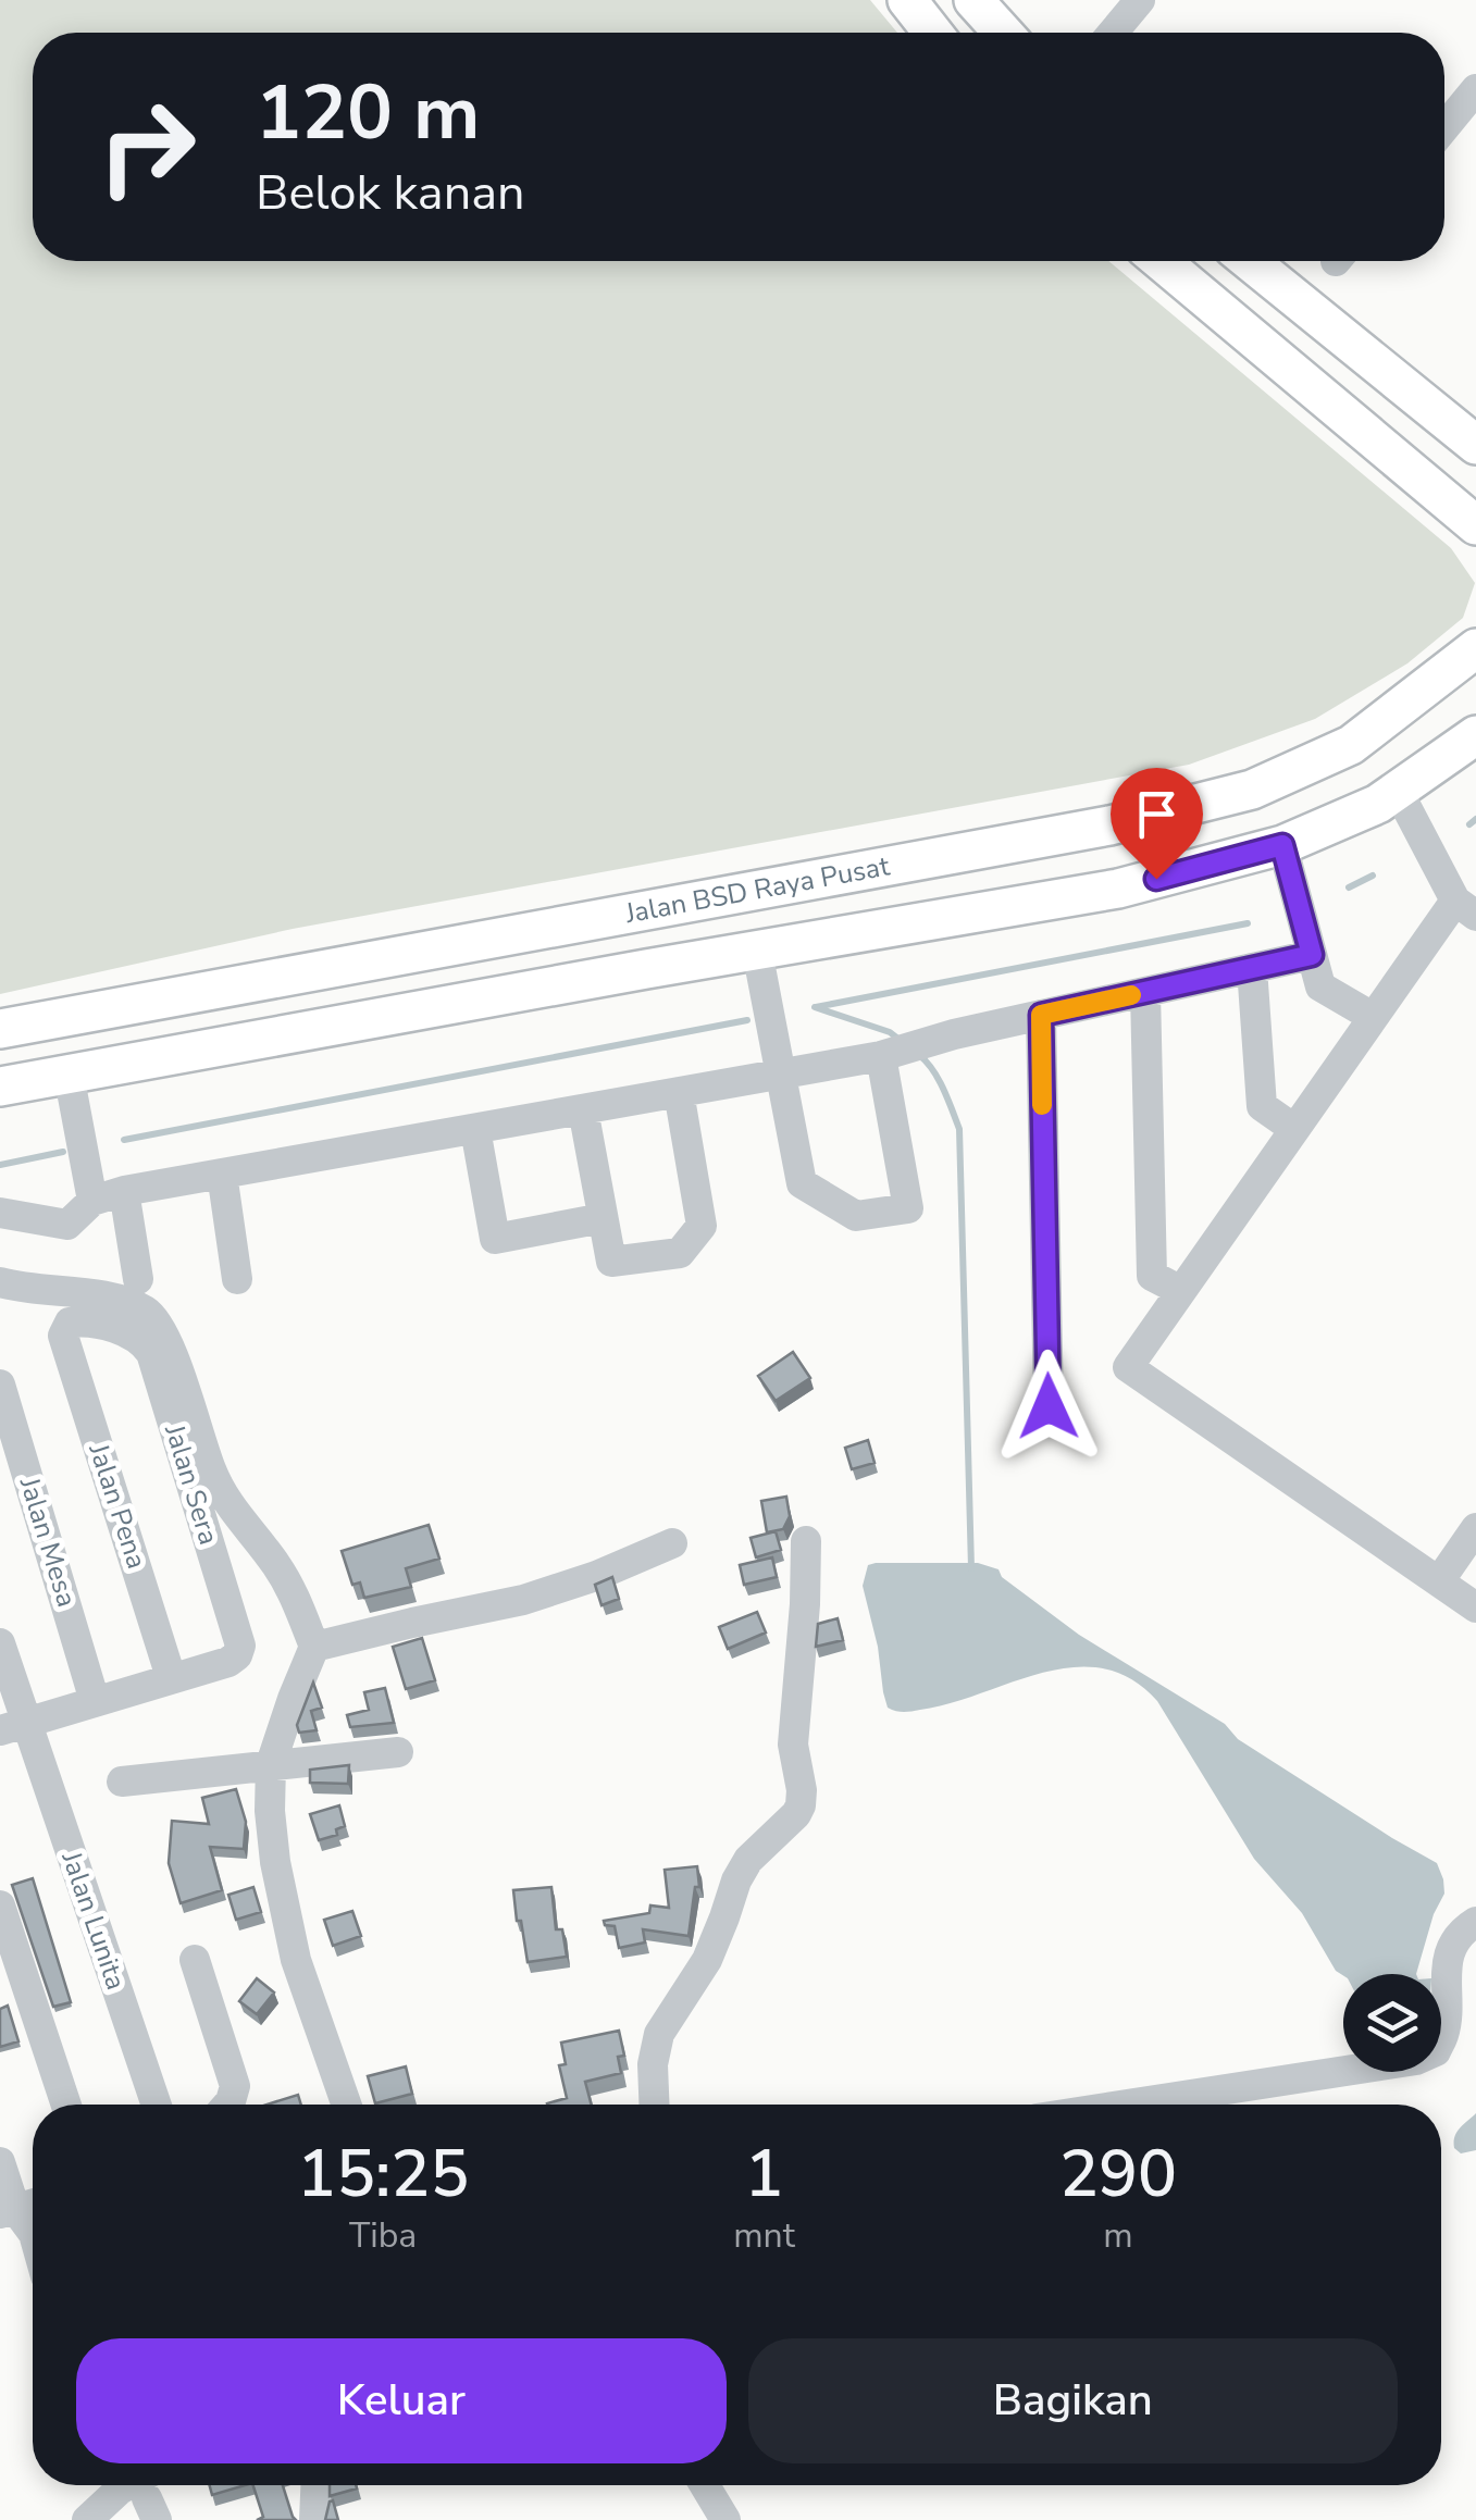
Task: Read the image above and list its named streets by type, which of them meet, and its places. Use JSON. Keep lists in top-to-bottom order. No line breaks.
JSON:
{"streets":{"main road":["Jalan BSD Raya Pusat"],"street":["Jalan Sera","Jalan Pena","Jalan Mesa","Jalan Lunita"]},"crossings":[["Jalan Sera","Jalan Pena"]],"page":{"turn":["120 m","Belok kanan"],"eta":["15:25","Tiba","1","mnt","290","m"],"buttons":["Keluar","Bagikan"]}}
